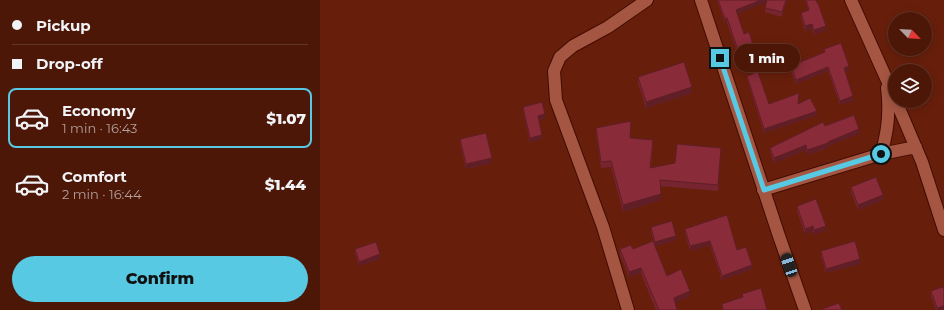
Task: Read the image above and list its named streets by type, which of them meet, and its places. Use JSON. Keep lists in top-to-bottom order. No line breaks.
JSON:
{"north":"bottom right","page":{"banner":["Pickup","Drop-off"],"bubble":"1 min","list":[{"name":"Economy","note":"1 min · 16:43","value":"$1.07"},{"name":"Comfort","note":"2 min · 16:44","value":"$1.44"}],"buttons":"Confirm"}}
